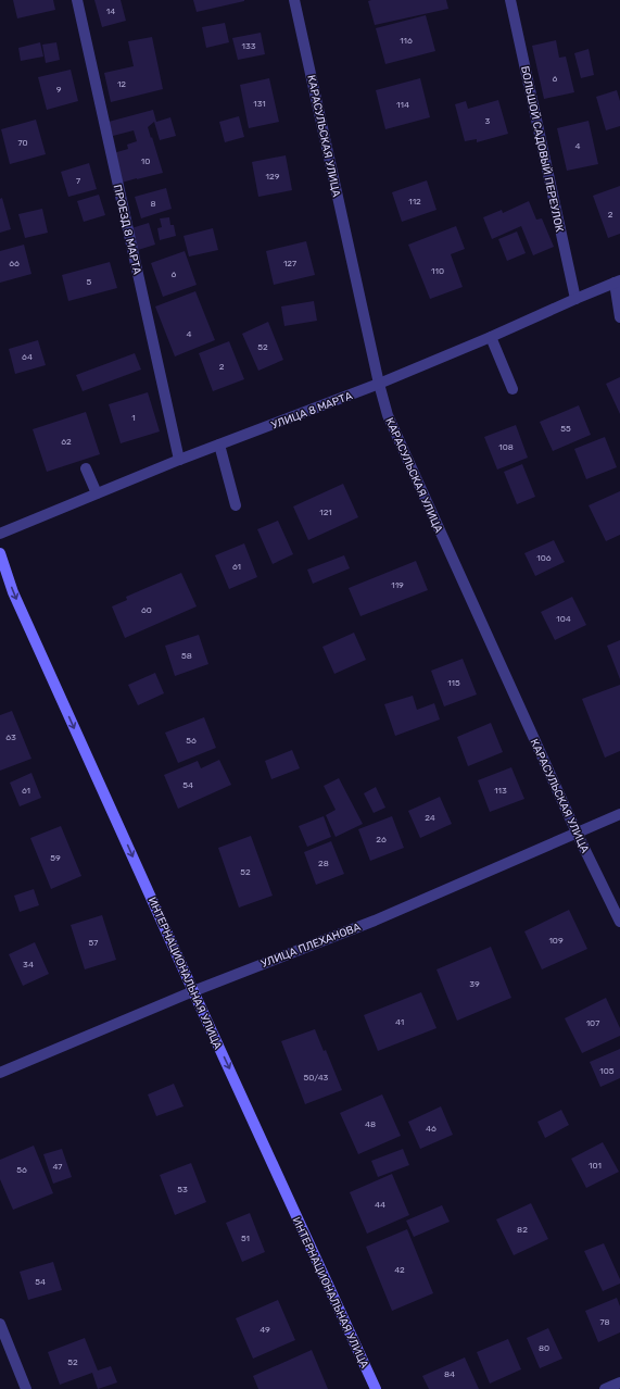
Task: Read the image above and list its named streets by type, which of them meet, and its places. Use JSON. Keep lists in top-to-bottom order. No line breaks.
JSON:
{"streets":{"main road":["ИНТЕРНАЦИОНАЛЬНАЯ УЛИЦА"],"street":["КАРАСУЛЬСКАЯ УЛИЦА","БОЛЬШОЙ САДОВЫЙ ПЕРЕУЛОК","ПРОЕЗД 8 МАРТА","УЛИЦА 8 МАРТА","УЛИЦА ПЛЕХАНОВА"]},"crossings":[["КАРАСУЛЬСКАЯ УЛИЦА","УЛИЦА 8 МАРТА"],["КАРАСУЛЬСКАЯ УЛИЦА","УЛИЦА ПЛЕХАНОВА"],["БОЛЬШОЙ САДОВЫЙ ПЕРЕУЛОК","УЛИЦА 8 МАРТА"],["ПРОЕЗД 8 МАРТА","УЛИЦА 8 МАРТА"],["УЛИЦА ПЛЕХАНОВА","ИНТЕРНАЦИОНАЛЬНАЯ УЛИЦА"]],"one_way":["ИНТЕРНАЦИОНАЛЬНАЯ УЛИЦА"],"house_numbers":["14","116","133","6","12","9","131","114","3","70","4","10","129","7","112","8","2","66","127","110","6","5","4","52","64","2","1","55","62","108","121","106","61","119","60","104","58","115","63","56","54","61","113","24","26","59","28","52","109","57","34","39","41","107","105","50/43","48","46","101","47","56","53","44","82","51","42","54","78","49","80","52","84"]}
